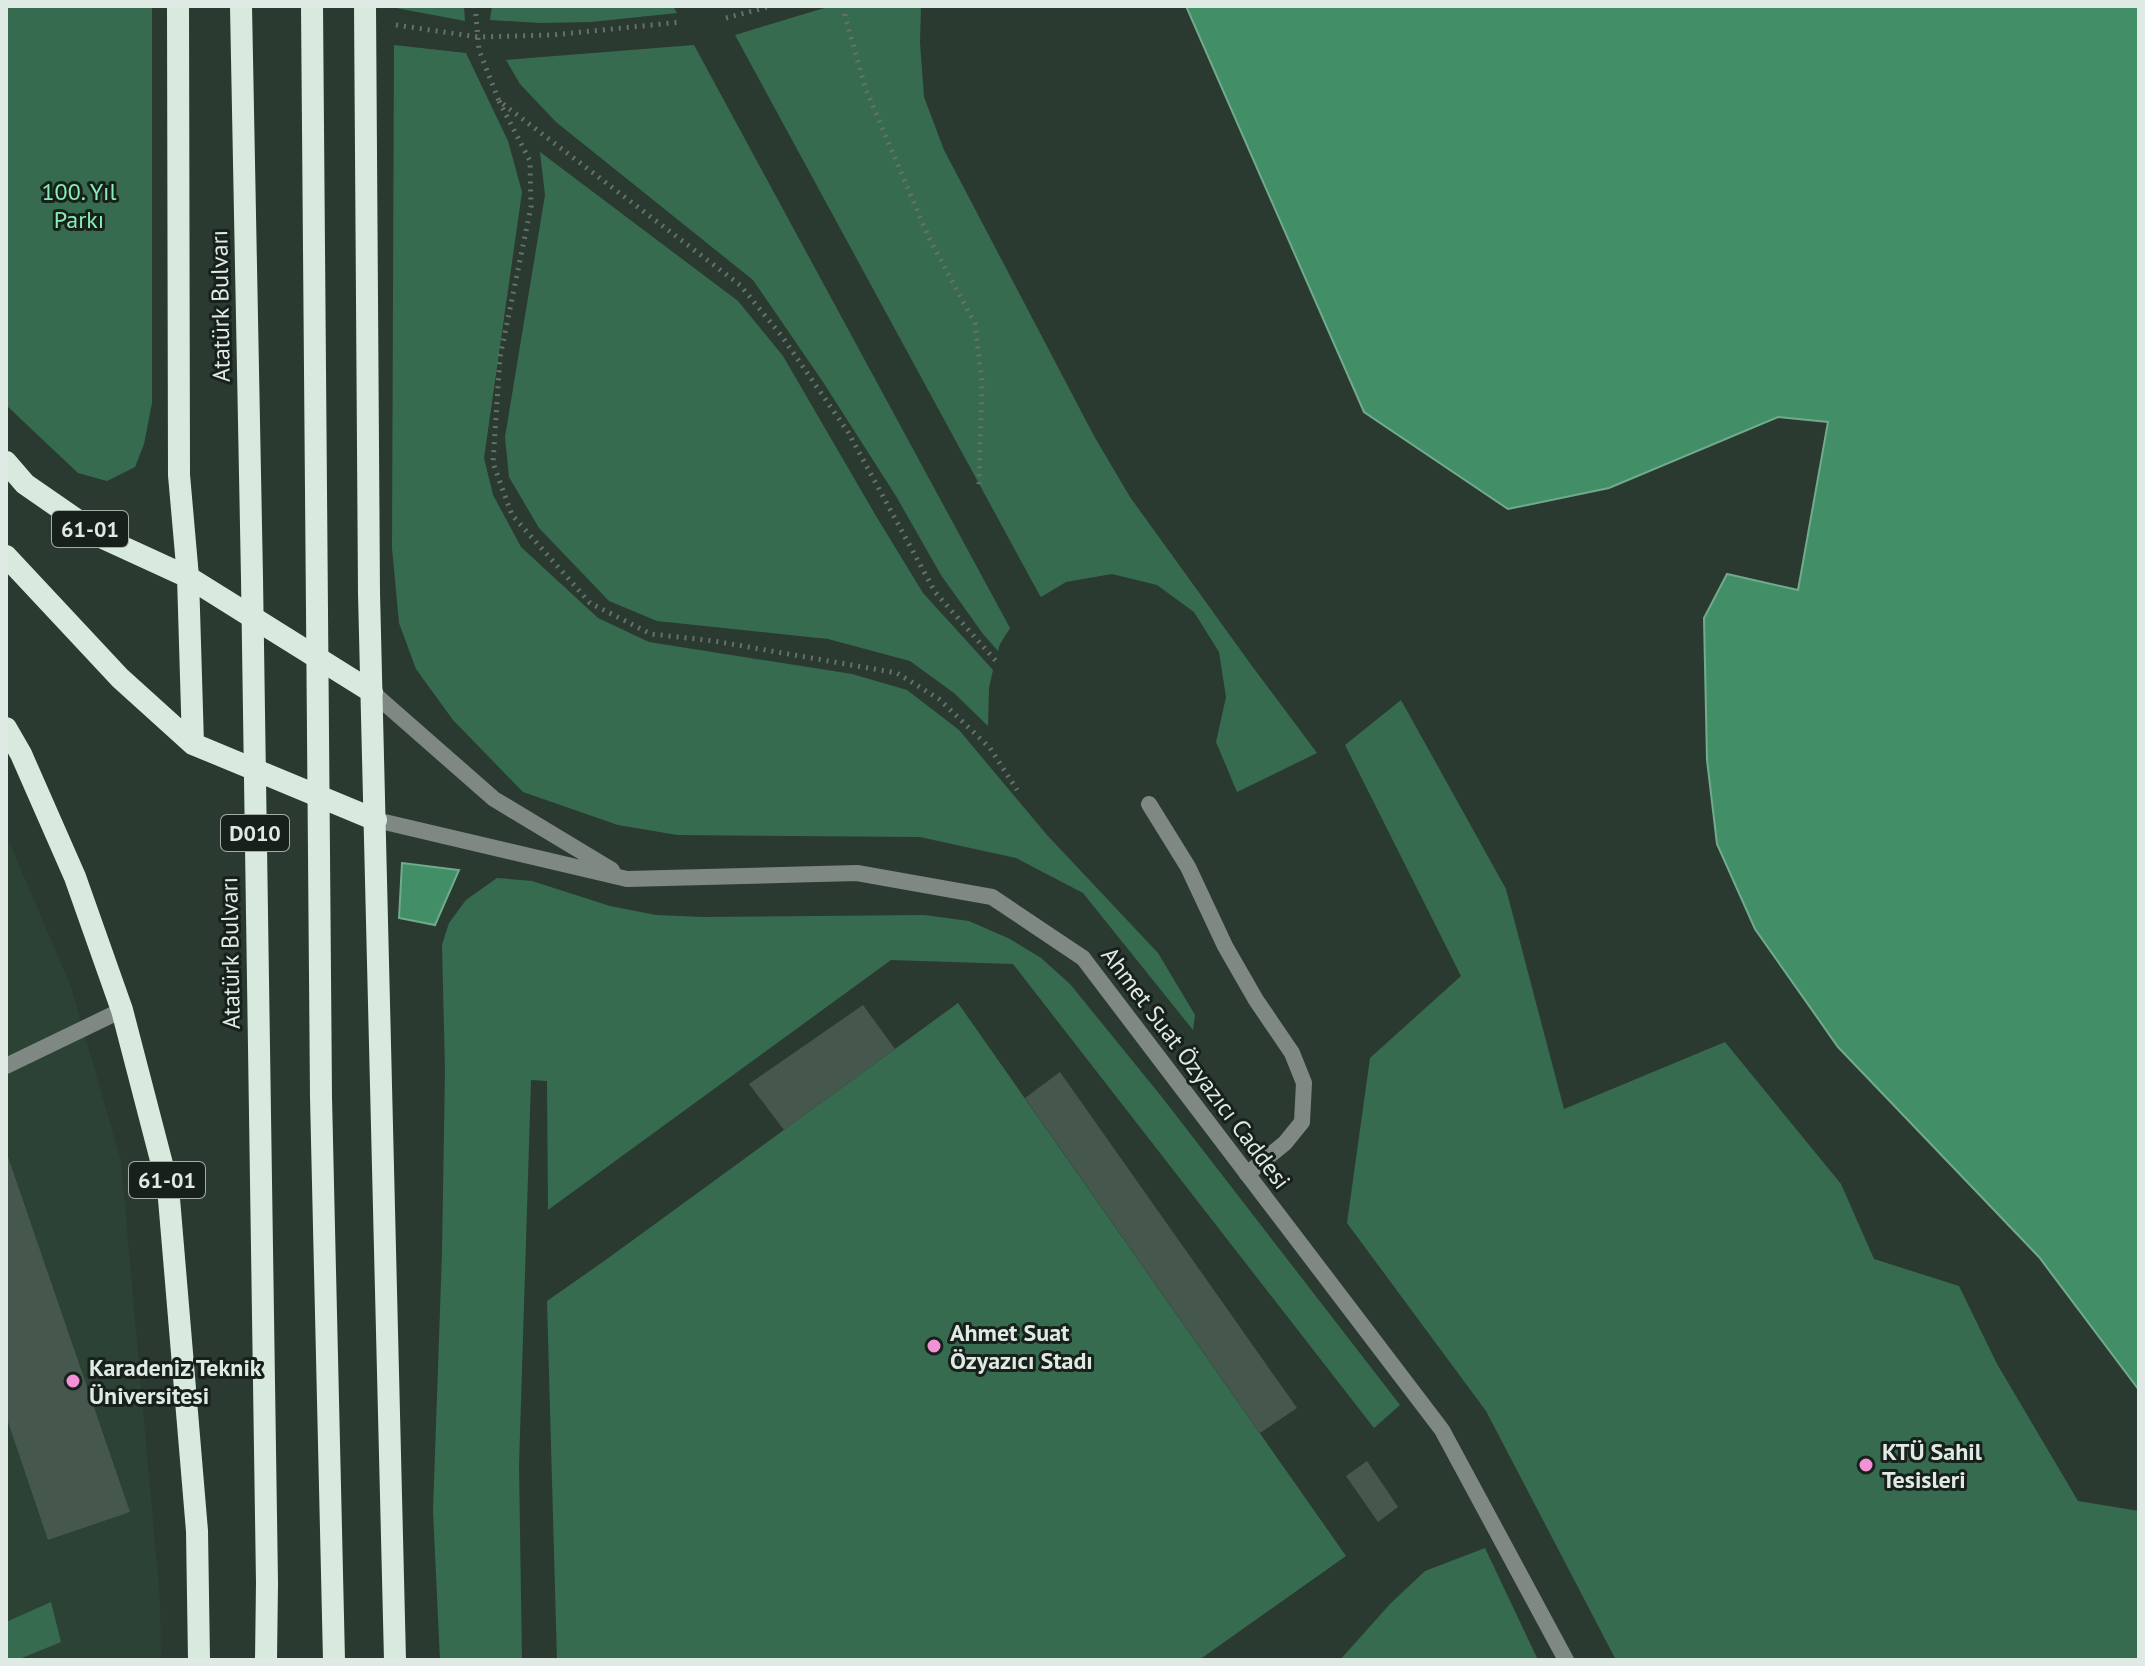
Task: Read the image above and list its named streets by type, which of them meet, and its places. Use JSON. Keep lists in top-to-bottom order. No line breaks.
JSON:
{"streets":{"highway":["Atatürk Bulvarı","61-01","D010"],"street":["Ahmet Suat Özyazıcı Caddesi"]},"parks":["100. Yıl Parkı"],"places":["Ahmet Suat Özyazıcı Stadı","Karadeniz Teknik Üniversitesi","KTÜ Sahil Tesisleri"]}
